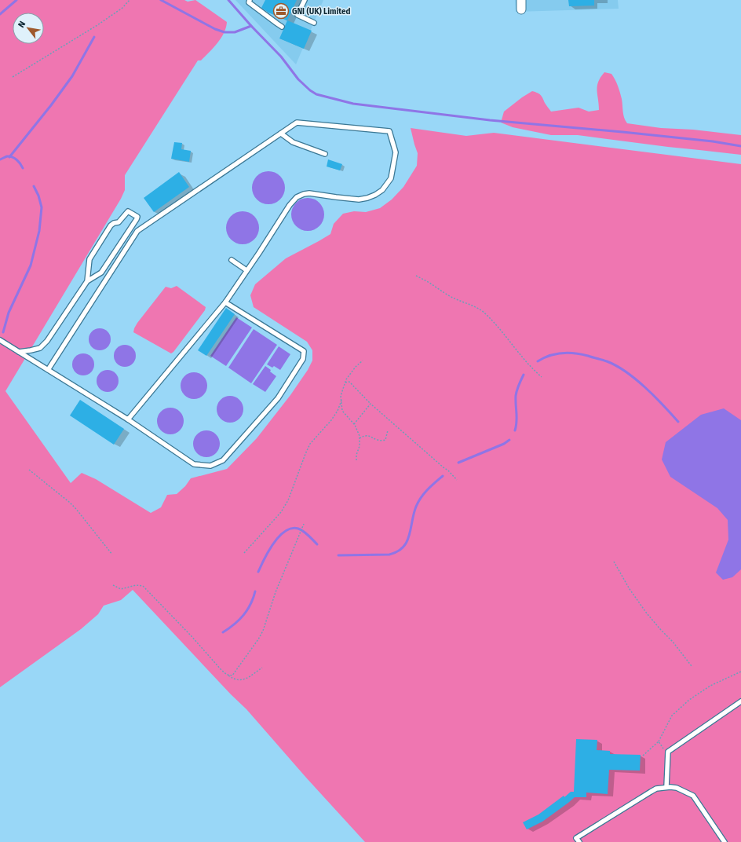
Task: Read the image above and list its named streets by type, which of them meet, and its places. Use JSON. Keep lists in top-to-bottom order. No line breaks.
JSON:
{"places":{"office":["GNI (UK) Limited"]},"north":"top left"}
